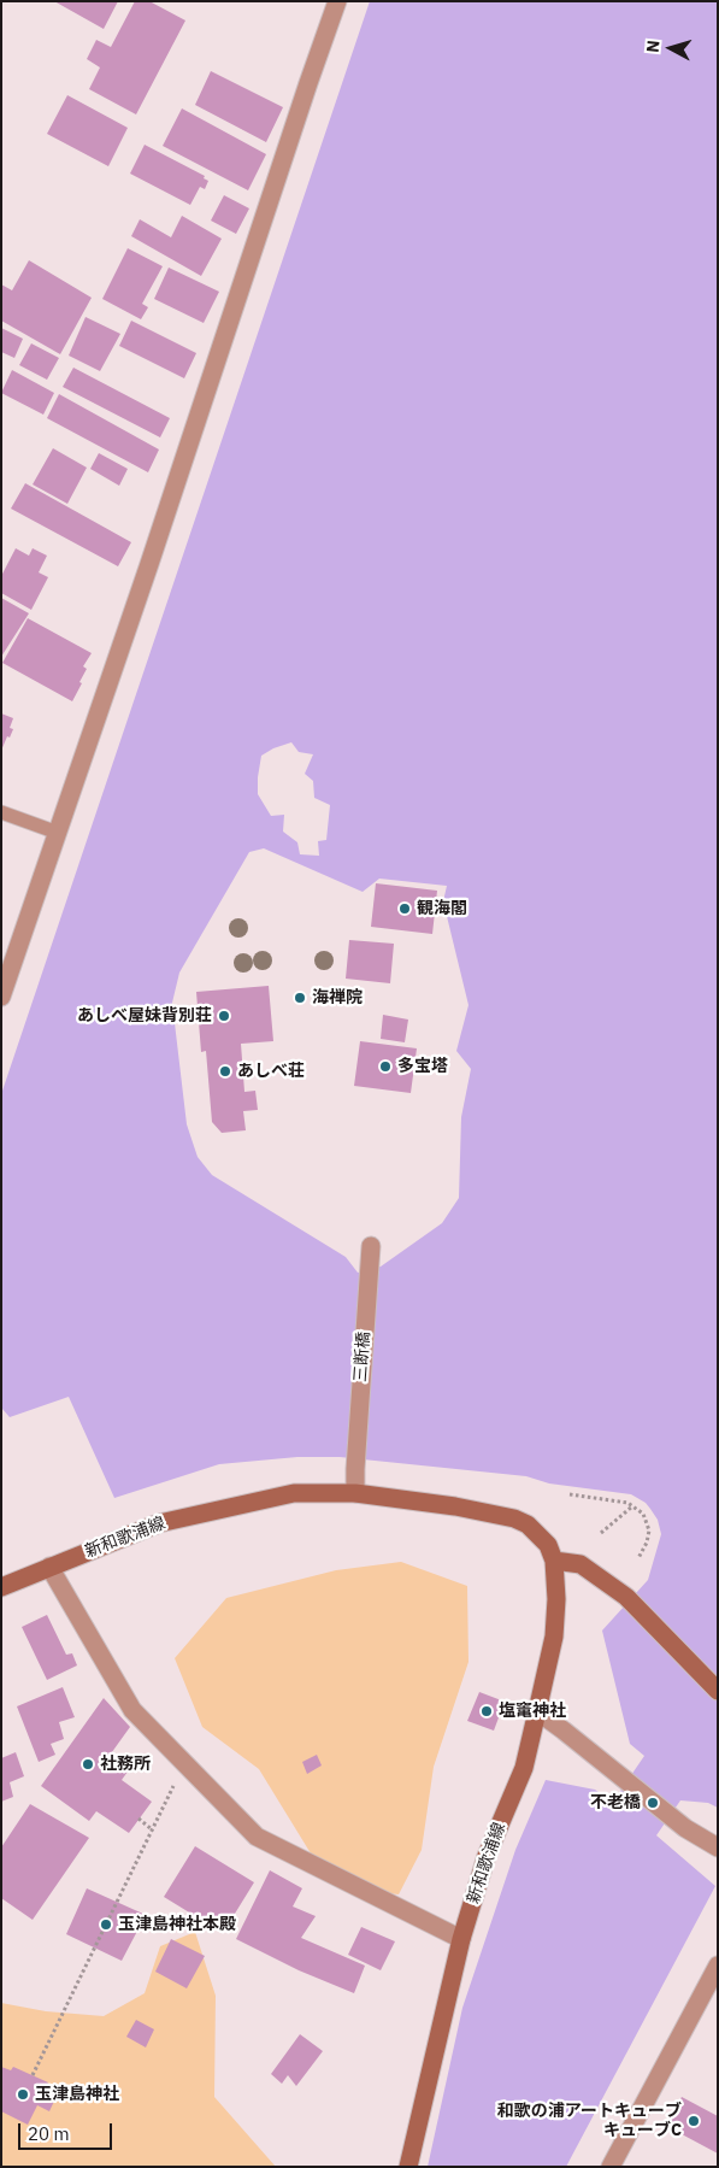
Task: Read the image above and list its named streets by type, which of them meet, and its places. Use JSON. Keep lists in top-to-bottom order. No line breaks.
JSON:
{"streets":{"main road":["新和歌浦線"],"street":["三断橋"]},"crossings":[["三断橋","新和歌浦線"]],"places":["観海閣","海禅院","あしべ屋妹背別荘","多宝塔","あしべ荘","塩竃神社","社務所","不老橋","玉津島神社本殿","玉津島神社","和歌の浦アートキューブ キューブC"],"scale_bar":"20 m","north":"left"}
